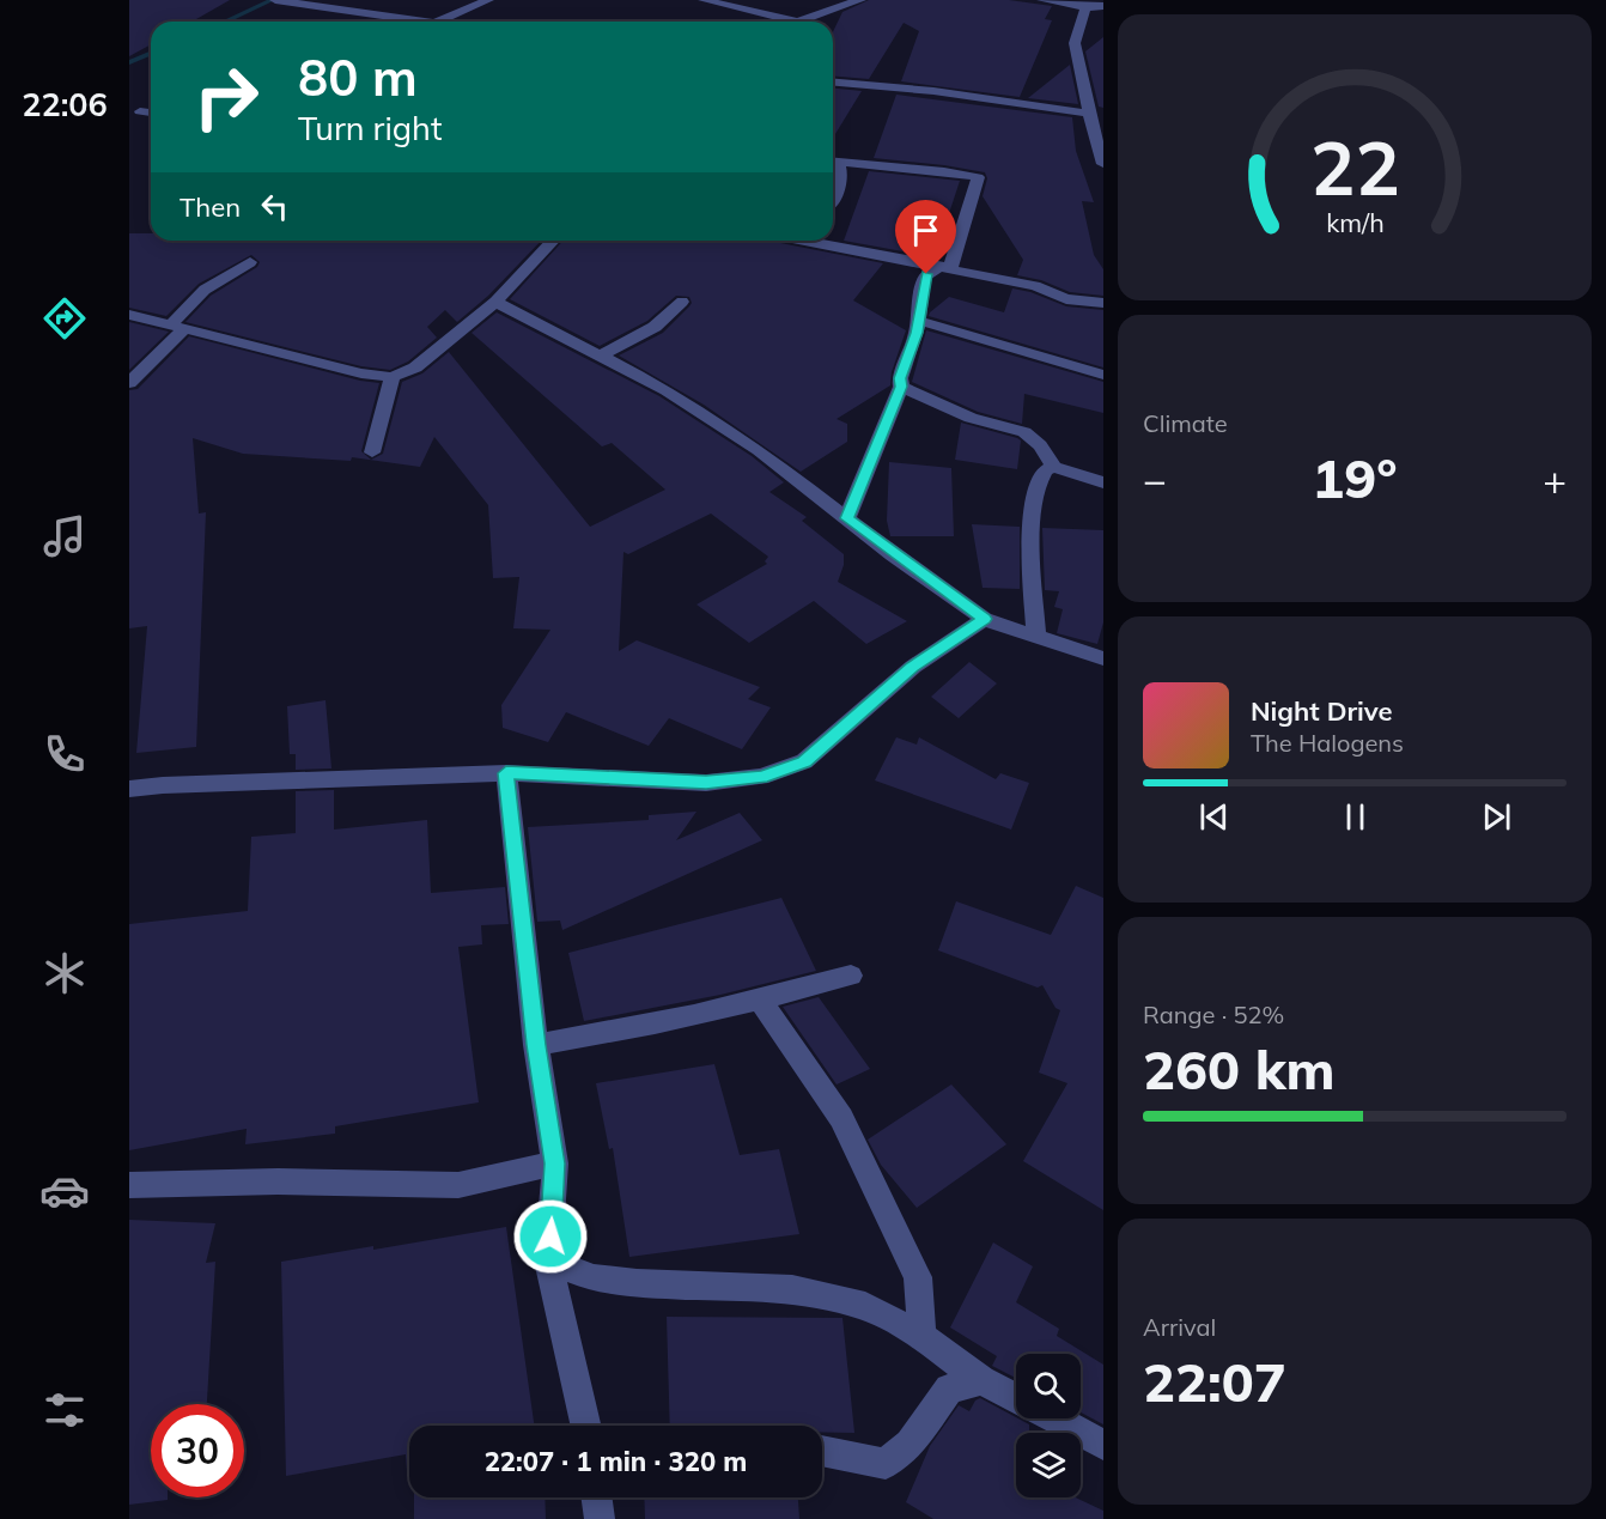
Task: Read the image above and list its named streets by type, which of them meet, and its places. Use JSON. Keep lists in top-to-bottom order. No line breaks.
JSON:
{"page":{"tabs":"22:06","turn":["80 m","Turn right"],"then":"Then","tile":["Climate",["Range · 52%","260 km"],["Arrival","22:07"]],"heat":["−","19°","+"],"song":["Night Drive","The Halogens"],"limit":"30","trip":"22:07 · 1 min · 320 m","gauge":["22","km/h"]}}
